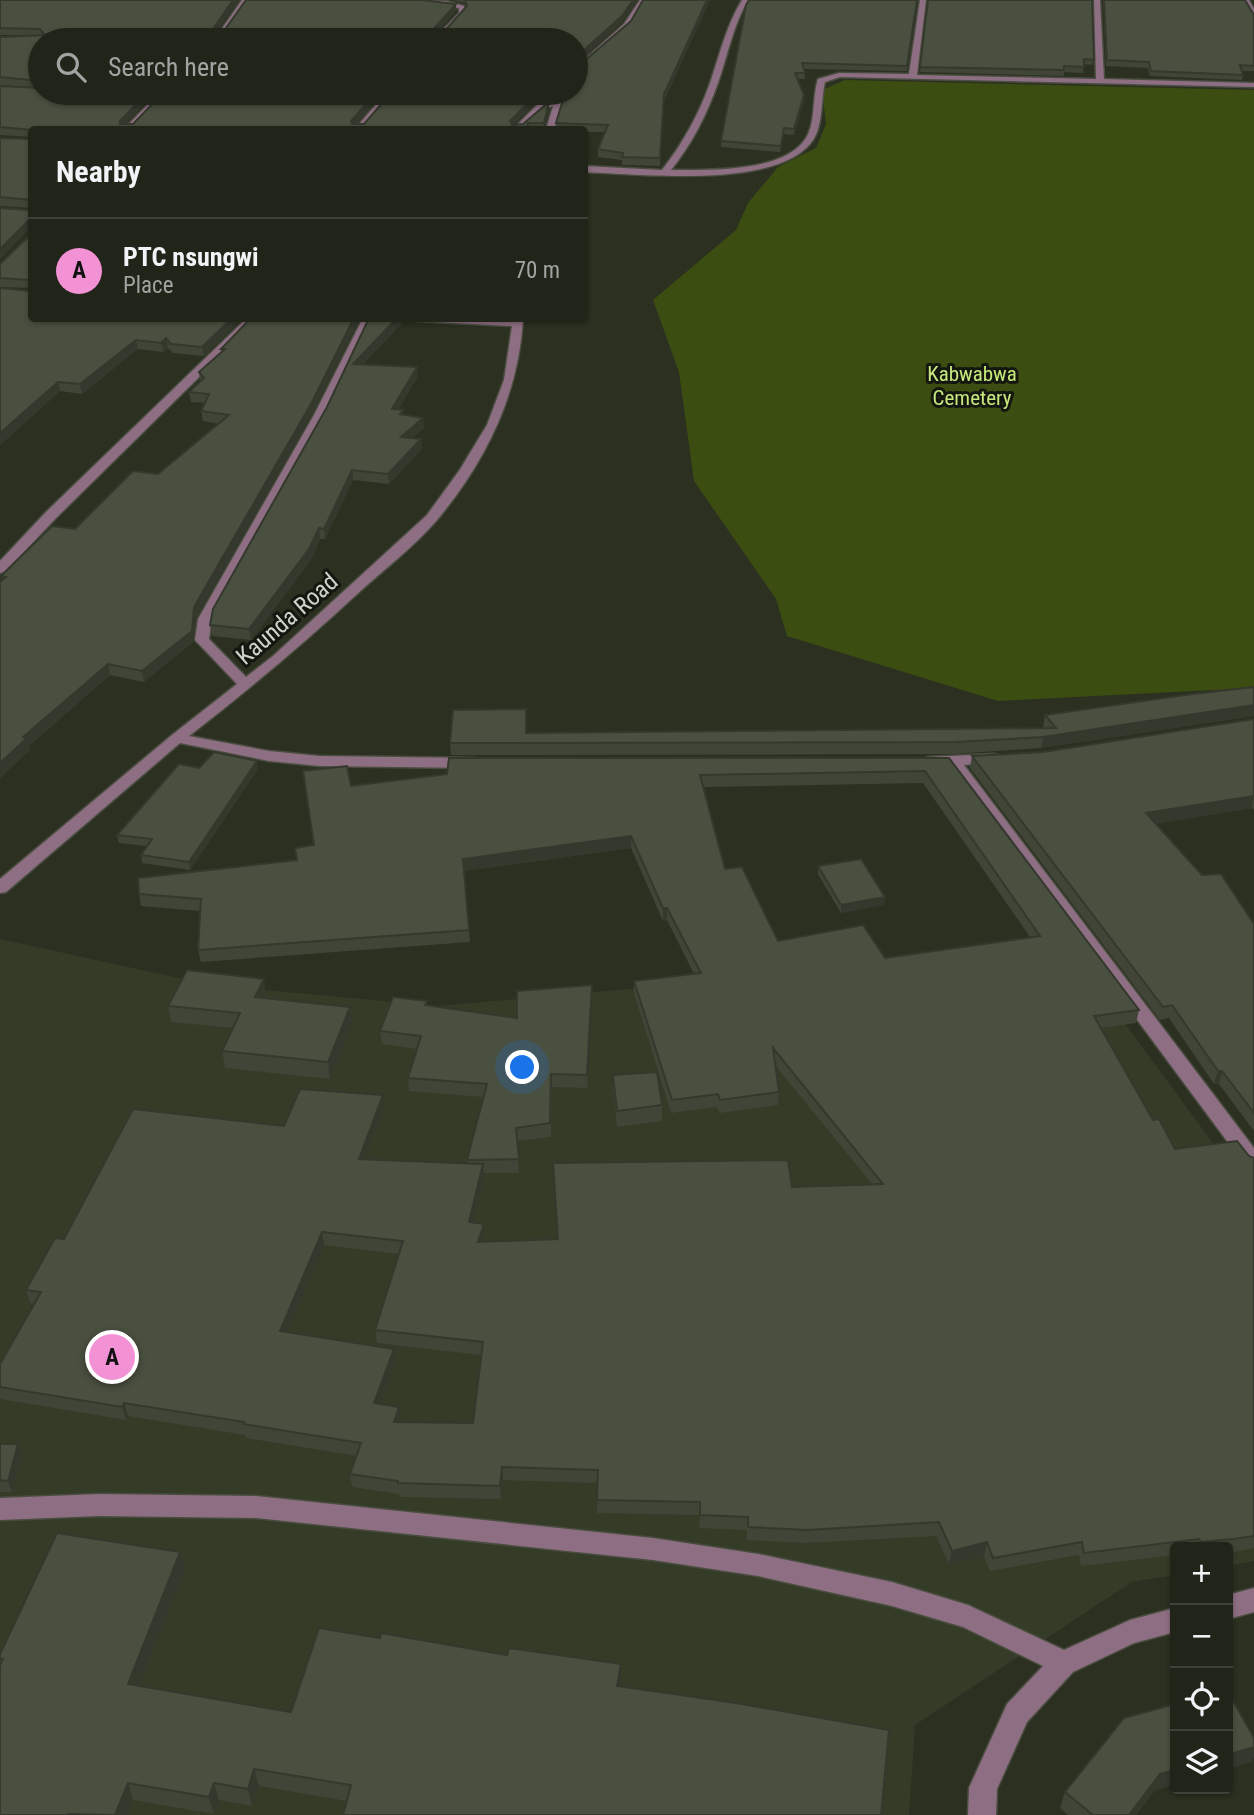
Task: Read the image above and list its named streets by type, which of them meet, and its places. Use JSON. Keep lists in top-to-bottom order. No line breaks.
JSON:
{"streets":{"street":["Kaunda Road"]},"parks":["Kabwabwa Cemetery"],"page":{"search":"Search here","heading":"Nearby","list":[{"mark":"A","name":"PTC nsungwi","note":"Place","value":"70 m"}],"pins":"A","map_buttons":["+","−"]}}
